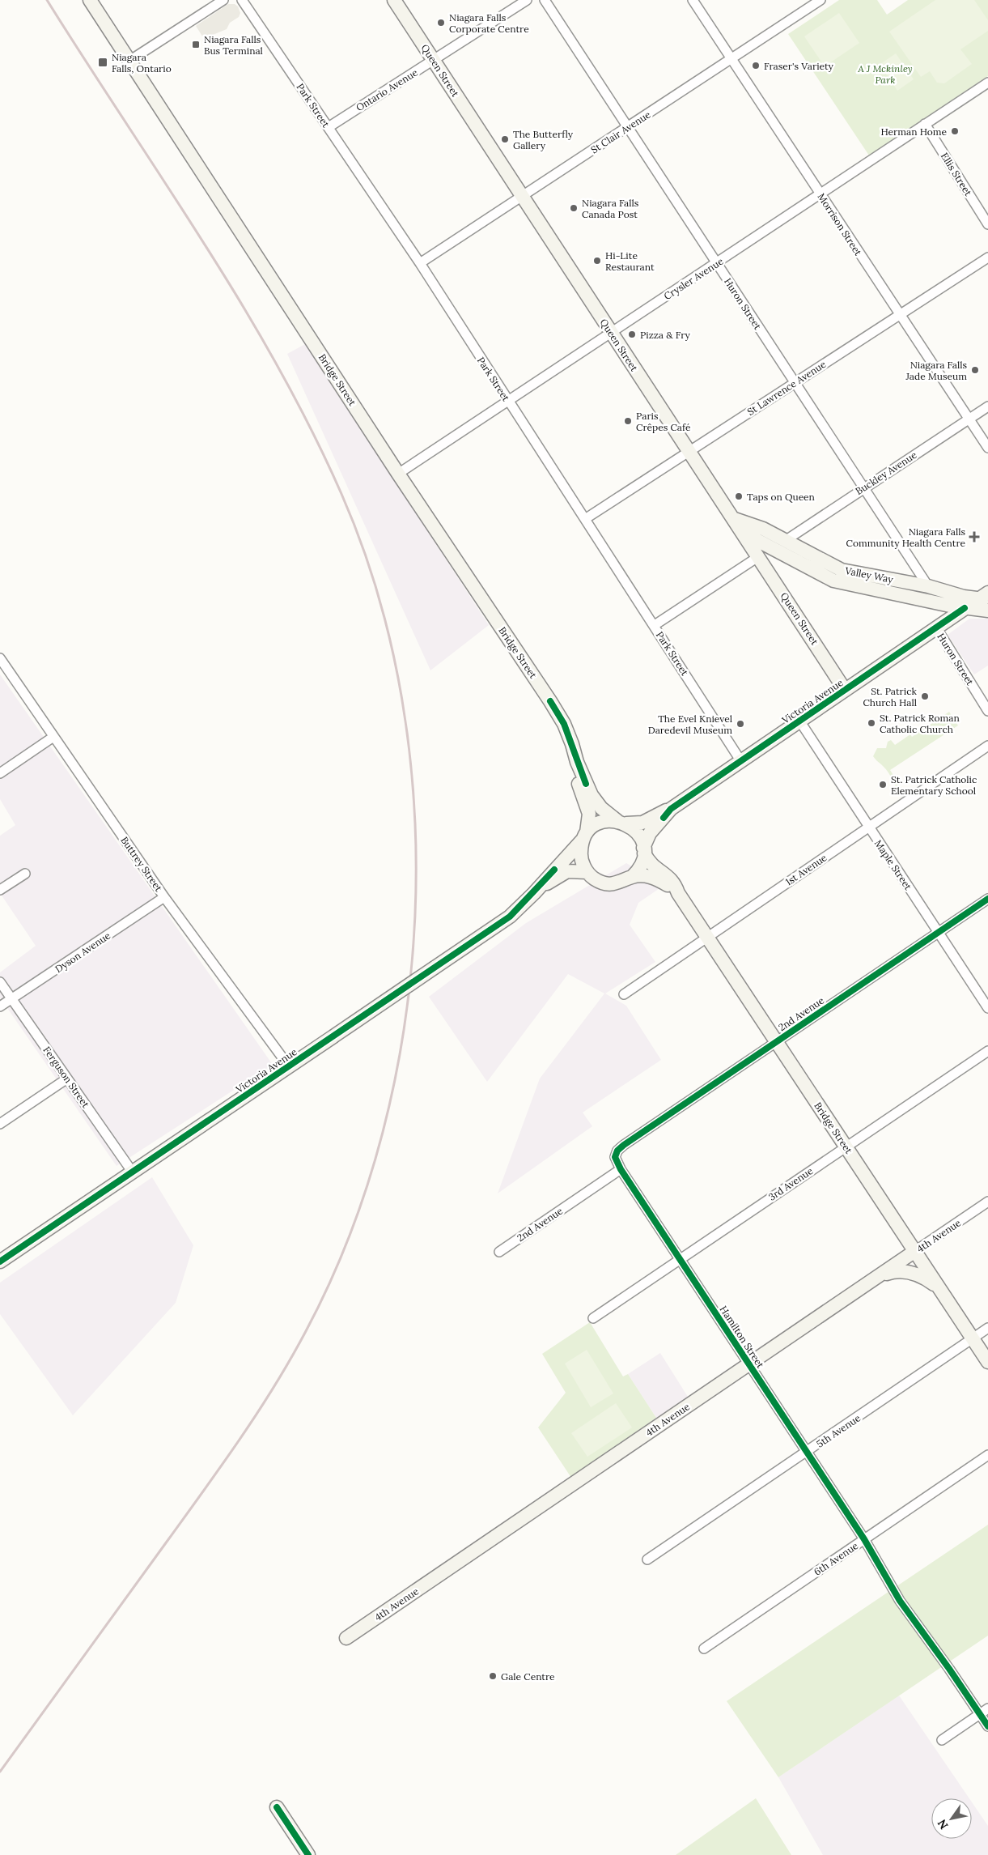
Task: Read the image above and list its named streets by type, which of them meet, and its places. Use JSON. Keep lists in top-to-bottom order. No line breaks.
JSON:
{"streets":{"main road":["Queen Street","Bridge Street","Valley Way","Victoria Avenue","4th Avenue"],"street":["Ontario Avenue","Park Street","St Clair Avenue","Ellis Street","Morrison Street","Crysler Avenue","Huron Street","St Lawrence Avenue","Buckley Avenue","Buttrey Street","Maple Street","1st Avenue","Dyson Avenue","2nd Avenue","Ferguson Street","3rd Avenue","Hamilton Street","5th Avenue","6th Avenue"]},"crossings":[["Queen Street","Ontario Avenue"],["Queen Street","St Clair Avenue"],["Queen Street","Crysler Avenue"],["Queen Street","St Lawrence Avenue"],["Queen Street","Valley Way"],["Queen Street","Victoria Avenue"],["Ontario Avenue","Park Street"],["Park Street","St Clair Avenue"],["Park Street","Crysler Avenue"],["Park Street","St Lawrence Avenue"],["Park Street","Victoria Avenue"],["St Clair Avenue","Morrison Street"],["St Clair Avenue","Huron Street"],["Ellis Street","Crysler Avenue"],["Morrison Street","Crysler Avenue"],["Morrison Street","St Lawrence Avenue"],["Morrison Street","Buckley Avenue"],["Crysler Avenue","Huron Street"],["Crysler Avenue","Bridge Street"],["Huron Street","St Lawrence Avenue"],["Huron Street","Buckley Avenue"],["Huron Street","Valley Way"],["Huron Street","Victoria Avenue"],["Bridge Street","Victoria Avenue"],["Bridge Street","1st Avenue"],["Bridge Street","2nd Avenue"],["Bridge Street","3rd Avenue"],["Bridge Street","4th Avenue"],["Bridge Street","5th Avenue"],["Buckley Avenue","Valley Way"],["Valley Way","Victoria Avenue"],["Victoria Avenue","Buttrey Street"],["Victoria Avenue","Maple Street"],["Victoria Avenue","Ferguson Street"],["Buttrey Street","Dyson Avenue"],["Maple Street","1st Avenue"],["Maple Street","2nd Avenue"],["Dyson Avenue","Ferguson Street"],["2nd Avenue","Hamilton Street"],["3rd Avenue","Hamilton Street"],["4th Avenue","Hamilton Street"],["Hamilton Street","5th Avenue"],["Hamilton Street","6th Avenue"]],"parks":["A J Mckinley Park"],"places":{"other":["Niagara Falls Corporate Centre","Fraser's Variety","Herman Home","The Butterfly Gallery","Niagara Falls Canada Post","Hi-Lite Restaurant","Pizza & Fry","Niagara Falls Jade Museum","Paris Crêpes Café","Taps on Queen","St. Patrick Church Hall","St. Patrick Roman Catholic Church","The Evel Knievel Daredevil Museum","St. Patrick Catholic Elementary School","Gale Centre"],"transit":["Niagara Falls Bus Terminal","Niagara Falls, Ontario"],"health":["Niagara Falls Community Health Centre"]},"north":"bottom left"}
